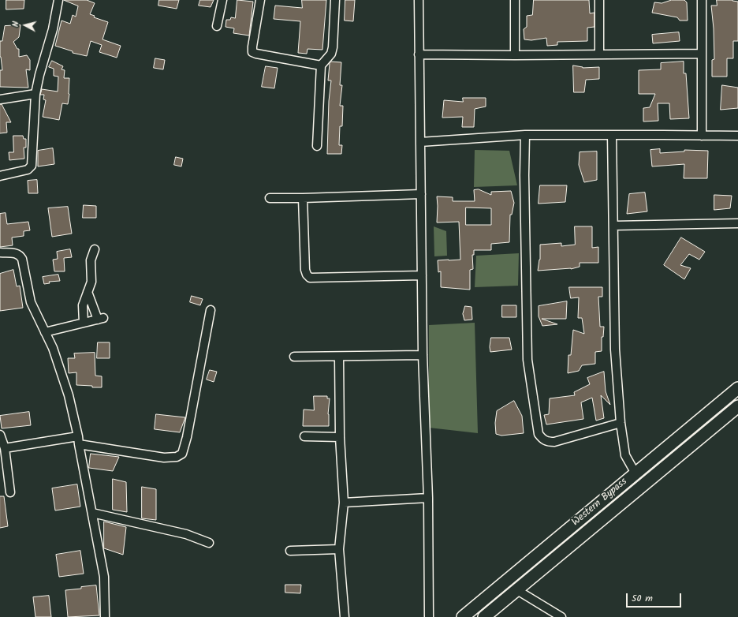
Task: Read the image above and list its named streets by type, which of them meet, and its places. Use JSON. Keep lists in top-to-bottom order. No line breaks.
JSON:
{"streets":{"main road":["Western Bypass"]},"scale_bar":"50 m","north":"left"}
